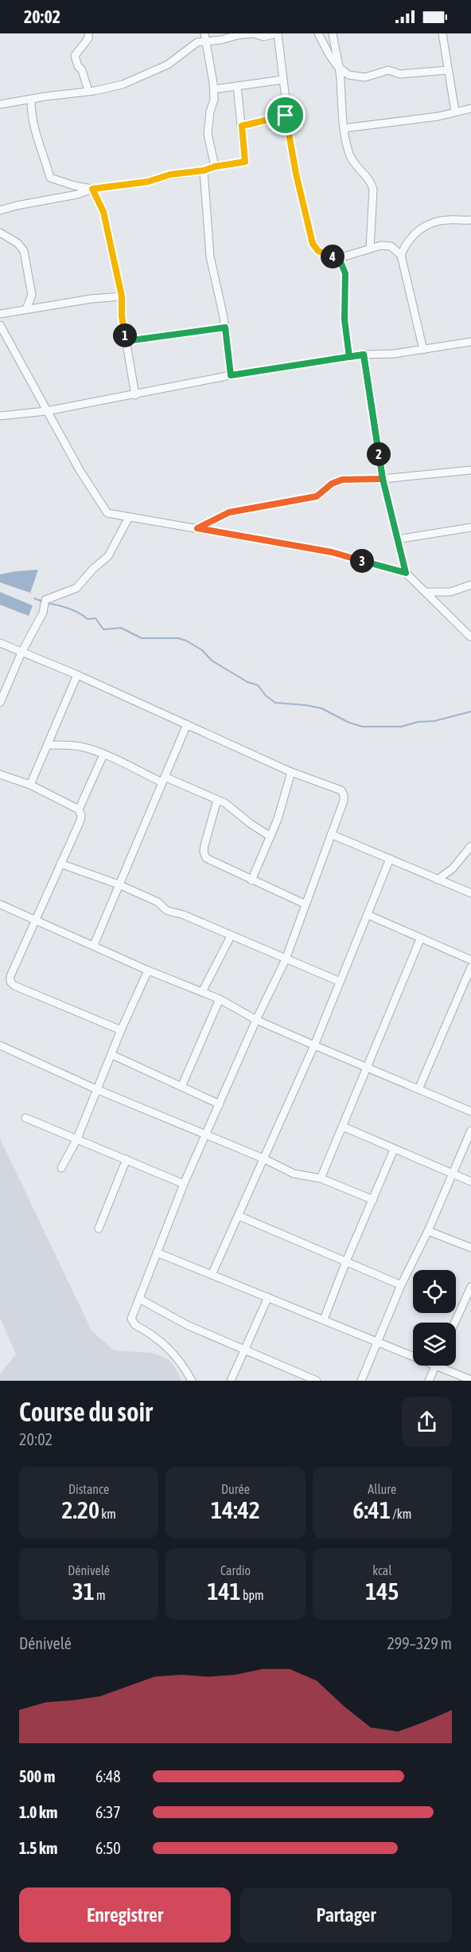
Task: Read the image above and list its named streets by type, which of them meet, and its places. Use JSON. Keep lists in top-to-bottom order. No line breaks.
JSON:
{"page":{"status":"20:02","pins":["4","1","2","3"],"heading":["Course du soir","20:02"],"stats":[["Distance","2.20 km"],["Durée","14:42"],["Allure","6:41 /km"],["Dénivelé","31 m"],["Cardio","141 bpm"],["kcal","145"]],"chart":["Dénivelé","299–329 m"],"list":[{"name":"500 m","note":"6:48"},{"name":"1.0 km","note":"6:37"},{"name":"1.5 km","note":"6:50"}],"buttons":["Enregistrer","Partager"]}}
